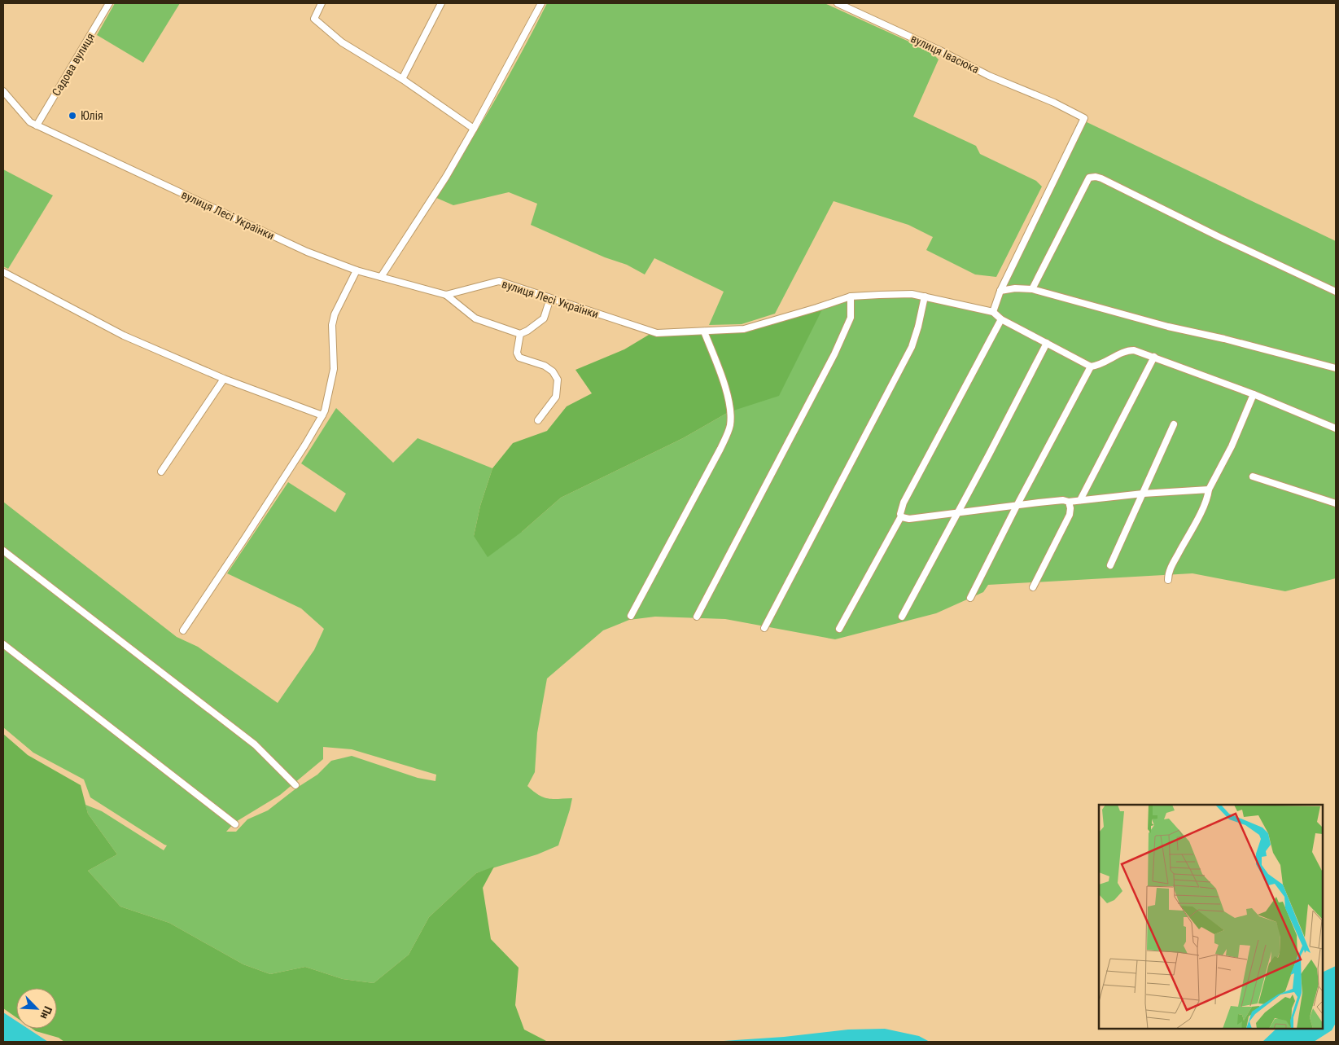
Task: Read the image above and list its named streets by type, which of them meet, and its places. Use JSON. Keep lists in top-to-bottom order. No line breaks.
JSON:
{"streets":{"street":["вулиця Івасюка","Садова вулиця","вулиця Лесі Українки"]},"crossings":[["Садова вулиця","вулиця Лесі Українки"]],"places":["Юлія"],"north":"bottom right"}
